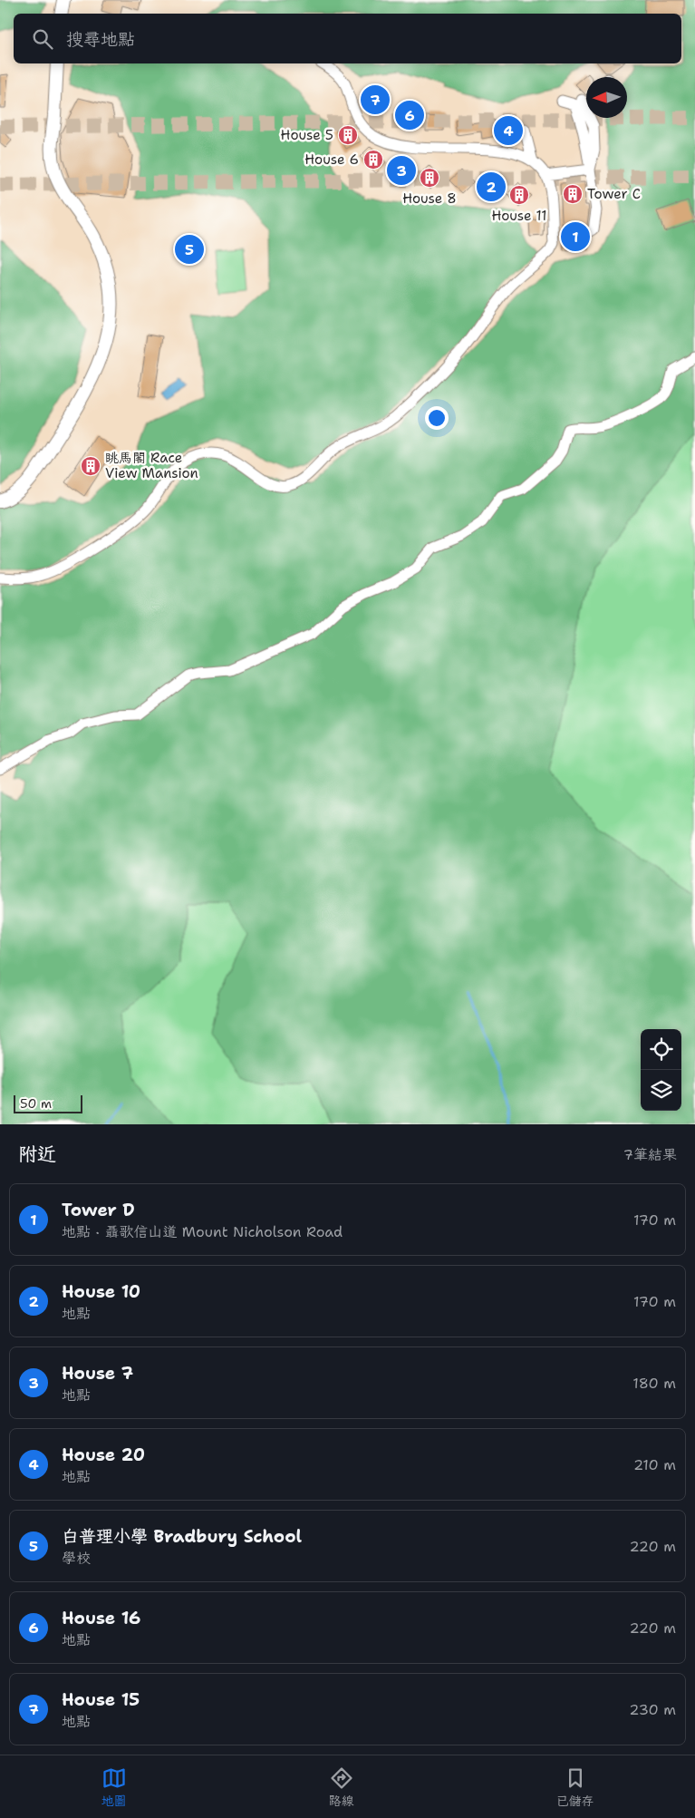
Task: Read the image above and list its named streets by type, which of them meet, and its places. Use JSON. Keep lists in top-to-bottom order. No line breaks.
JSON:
{"places":{"building":["House 5","House 6","House 8","Tower C","House 11","眺馬閣 Race View Mansion"]},"scale_bar":"50 m","north":"left","page":{"search":"搜尋地點","pins":["7","6","4","3","2","1","5"],"scale":"50 m","heading":["附近","7筆結果"],"list":[{"mark":"1","name":"Tower D","note":"地點 · 聶歌信山道 Mount Nicholson Road","value":"170 m"},{"mark":"2","name":"House 10","note":"地點","value":"170 m"},{"mark":"3","name":"House 7","note":"地點","value":"180 m"},{"mark":"4","name":"House 20","note":"地點","value":"210 m"},{"mark":"5","name":"白普理小學 Bradbury School","note":"學校","value":"220 m"},{"mark":"6","name":"House 16","note":"地點","value":"220 m"},{"mark":"7","name":"House 15","note":"地點","value":"230 m"}],"nav":["地圖","路線","已儲存"]}}
